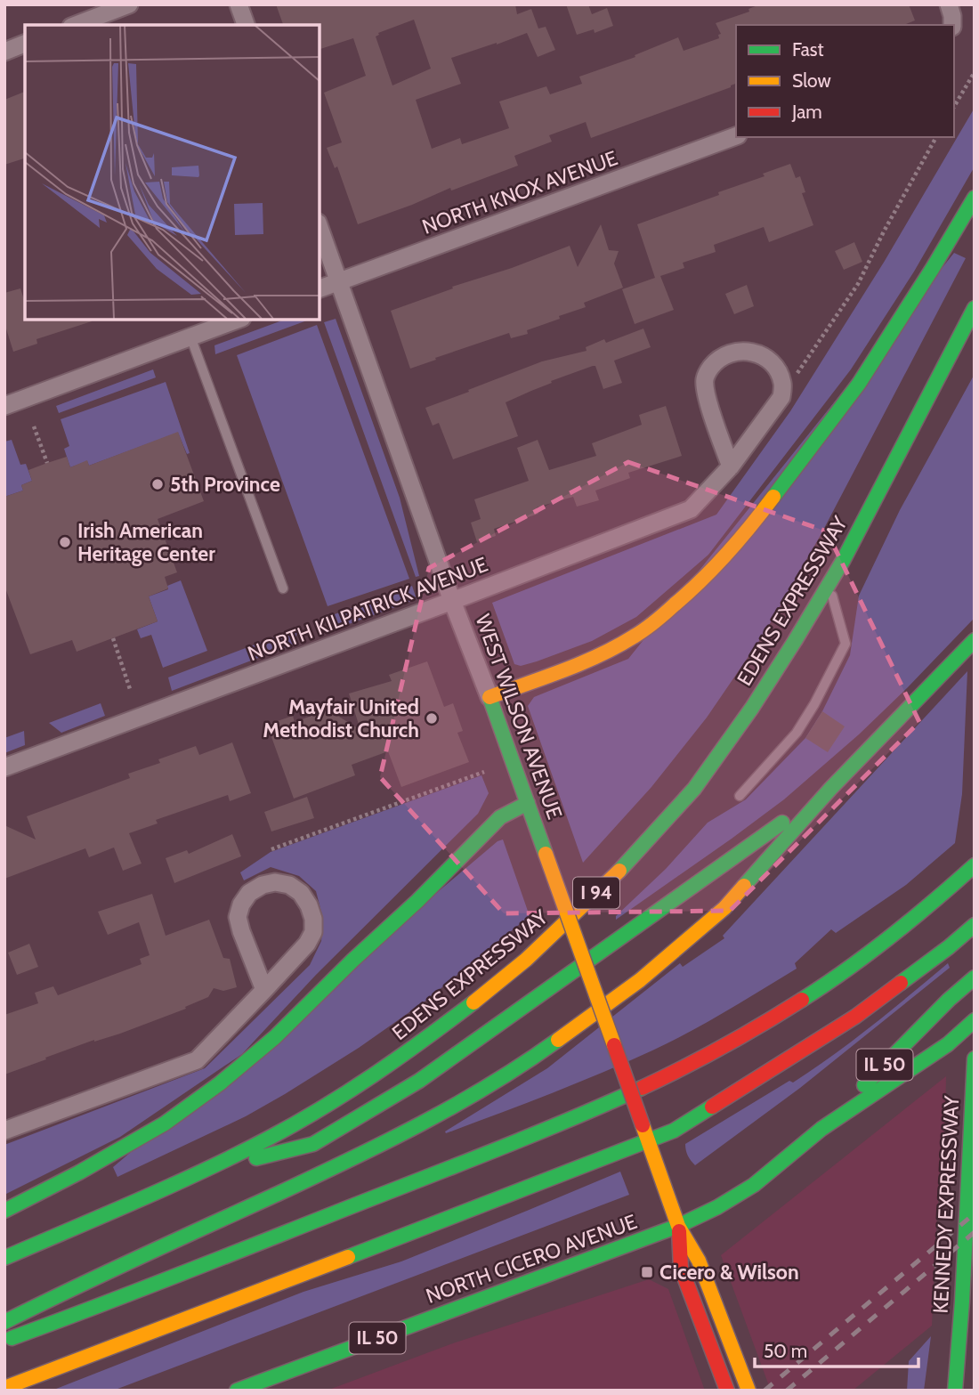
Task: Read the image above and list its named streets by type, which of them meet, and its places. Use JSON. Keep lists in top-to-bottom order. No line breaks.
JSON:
{"streets":{"main road":["EDENS EXPRESSWAY","WEST WILSON AVENUE","I 94","IL 50","KENNEDY EXPRESSWAY","NORTH CICERO AVENUE"],"street":["NORTH KNOX AVENUE","NORTH KILPATRICK AVENUE"]},"crossings":[["NORTH KNOX AVENUE","WEST WILSON AVENUE"],["EDENS EXPRESSWAY","I 94"],["NORTH KILPATRICK AVENUE","WEST WILSON AVENUE"],["WEST WILSON AVENUE","NORTH CICERO AVENUE"]],"places":{"other":["5th Province","Irish American Heritage Center","Mayfair United Methodist Church"],"transit":["Cicero & Wilson"]},"legend":["Fast","Slow","Jam"],"scale_bar":"50 m"}
